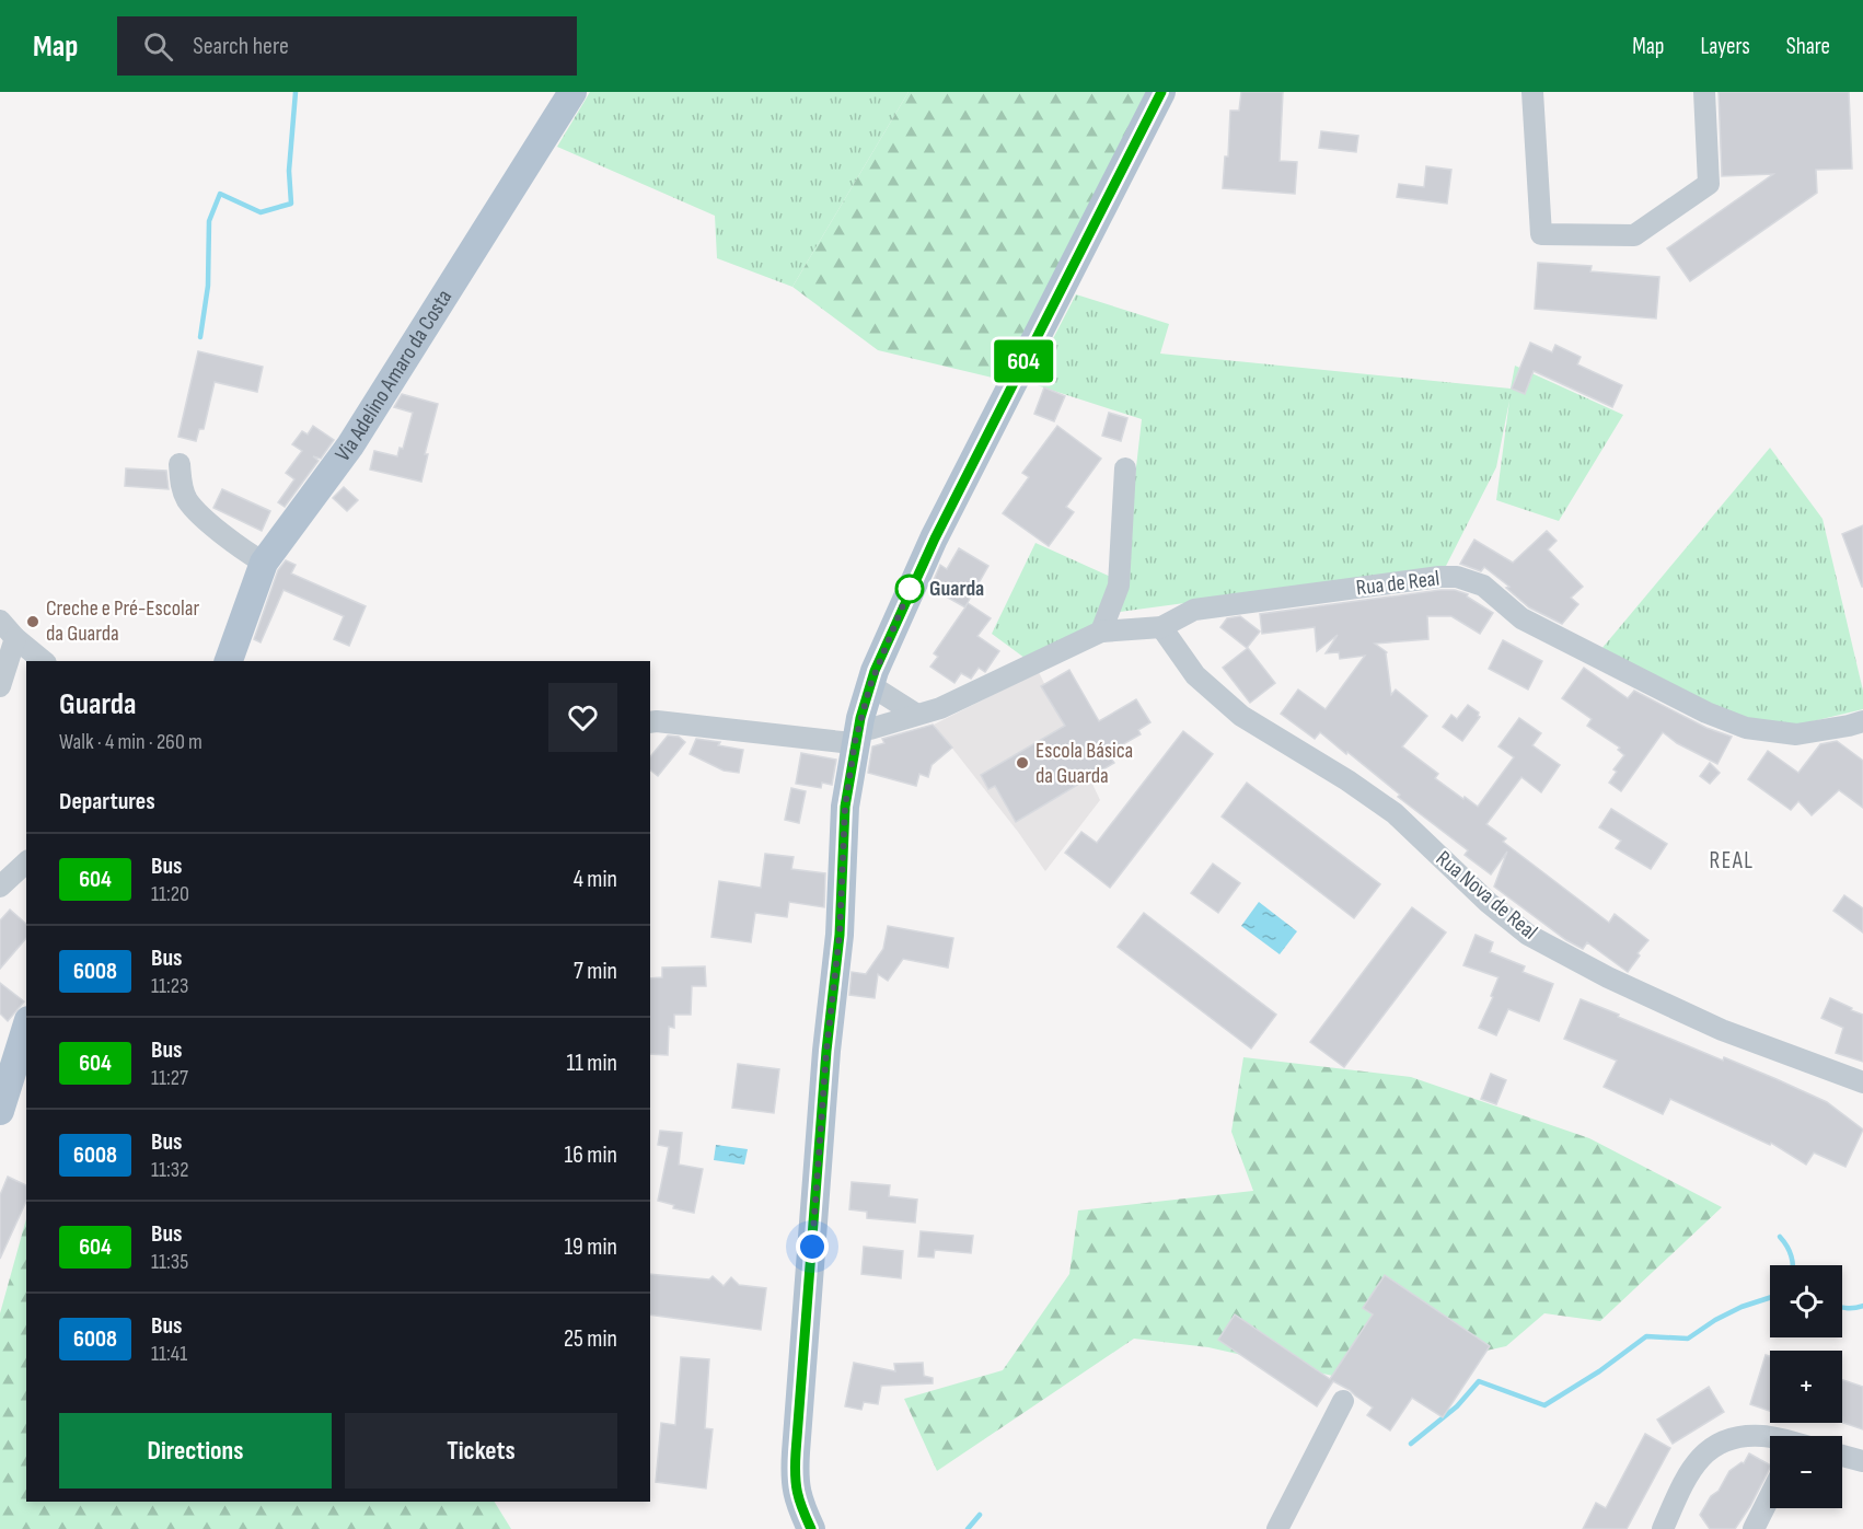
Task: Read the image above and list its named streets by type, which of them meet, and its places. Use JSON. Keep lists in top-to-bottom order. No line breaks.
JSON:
{"streets":{"main road":["Via Adelino Amaro da Costa"],"street":["Rua de Real","Rua Nova de Real"]},"crossings":[["Rua de Real","Rua Nova de Real"]],"districts":["REAL"],"places":["Guarda","Creche e Pré-Escolar da Guarda","Escola Básica da Guarda"],"lines":["bus line 604"],"page":{"header":"Map","search":"Search here","nav":["Map","Layers","Share"],"on_map":"604","heading":[["Guarda","Walk · 4 min · 260 m"],"Departures"],"list":[{"mark":"604","name":"Bus","note":"11:20","value":"4 min"},{"mark":"6008","name":"Bus","note":"11:23","value":"7 min"},{"mark":"604","name":"Bus","note":"11:27","value":"11 min"},{"mark":"6008","name":"Bus","note":"11:32","value":"16 min"},{"mark":"604","name":"Bus","note":"11:35","value":"19 min"},{"mark":"6008","name":"Bus","note":"11:41","value":"25 min"}],"map_buttons":["+","−"],"buttons":["Directions","Tickets"]}}
